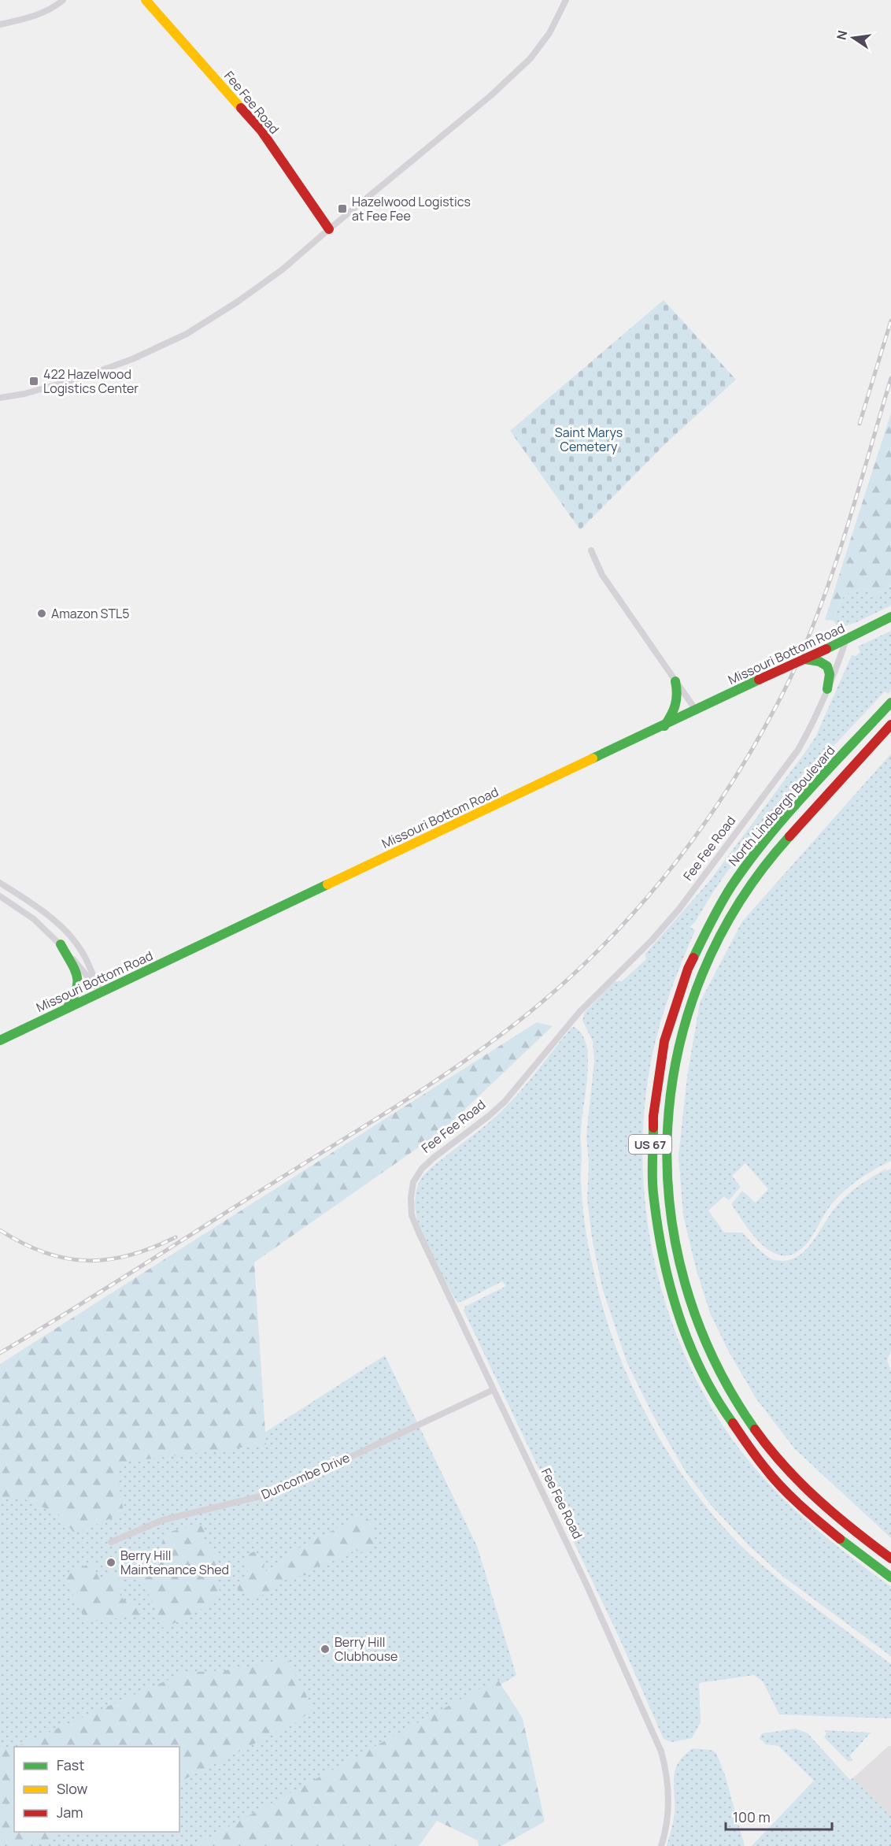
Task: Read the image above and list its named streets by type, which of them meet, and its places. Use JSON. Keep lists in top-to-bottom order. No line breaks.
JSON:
{"streets":{"main road":["Fee Fee Road","Missouri Bottom Road","North Lindbergh Boulevard","US 67"],"street":["Duncombe Drive"]},"crossings":[["Fee Fee Road","Missouri Bottom Road"],["Fee Fee Road","Duncombe Drive"]],"parks":["Saint Marys Cemetery"],"places":{"transit":["Hazelwood Logistics at Fee Fee","422 Hazelwood Logistics Center"],"other":["Amazon STL5","Berry Hill Maintenance Shed","Berry Hill Clubhouse"]},"legend":["Fast","Slow","Jam"],"scale_bar":"100 m","north":"left"}
